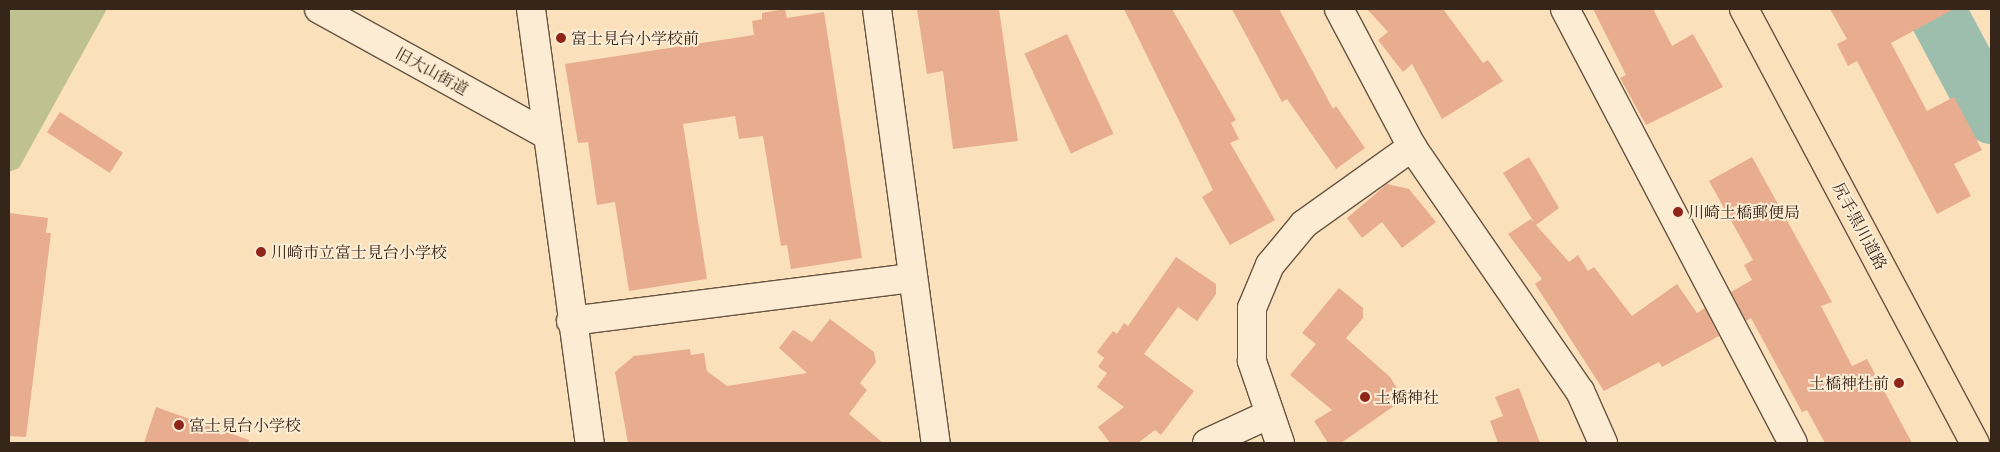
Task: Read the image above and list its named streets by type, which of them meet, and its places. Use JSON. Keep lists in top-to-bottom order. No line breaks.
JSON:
{"streets":{"main road":["尻手黒川道路"],"street":["旧大山街道"]},"places":["富士見台小学校前","川崎土橋郵便局","川崎市立富士見台小学校","土橋神社前","土橋神社","富士見台小学校"]}
